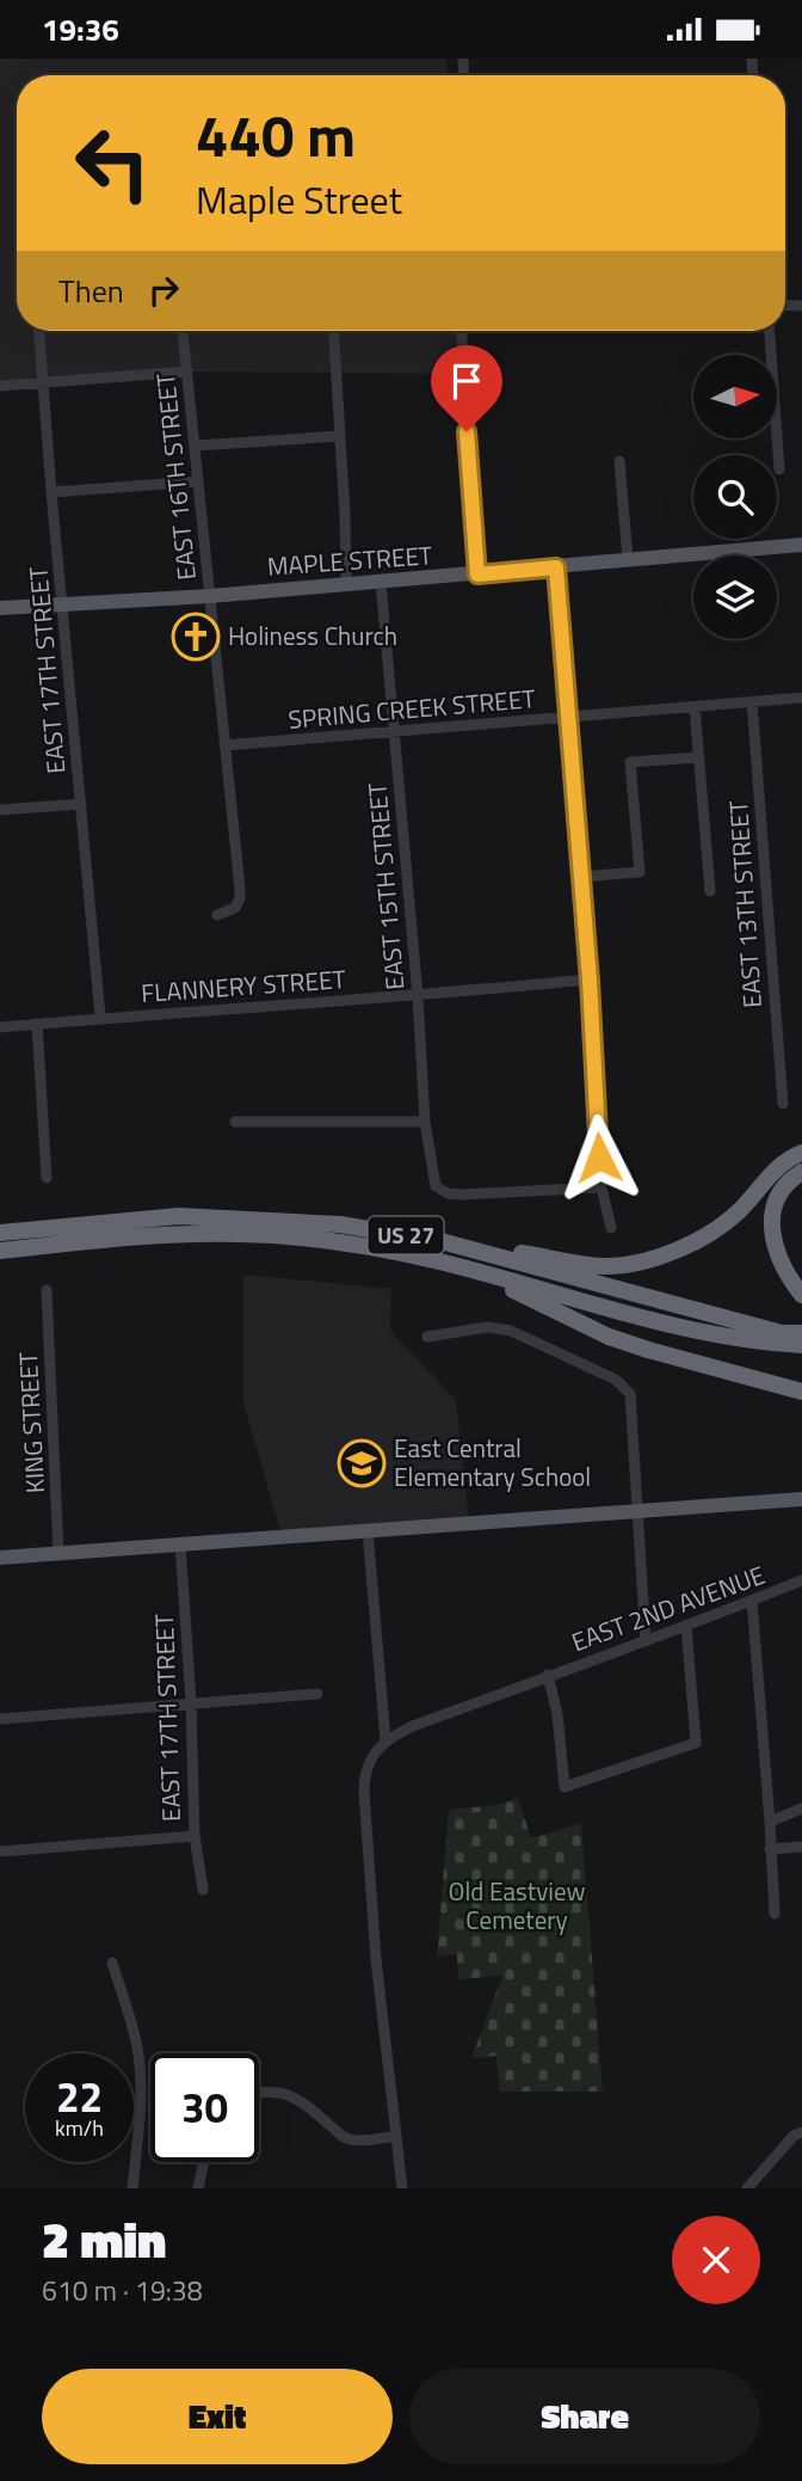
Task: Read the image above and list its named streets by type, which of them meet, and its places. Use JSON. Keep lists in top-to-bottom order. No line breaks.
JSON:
{"streets":{"highway":["US 27"],"main road":["MAPLE STREET"],"street":["EAST 16TH STREET","EAST 17TH STREET","SPRING CREEK STREET","EAST 15TH STREET","EAST 13TH STREET","FLANNERY STREET","KING STREET","EAST 2ND AVENUE"]},"crossings":[["EAST 16TH STREET","MAPLE STREET"],["EAST 16TH STREET","SPRING CREEK STREET"],["MAPLE STREET","EAST 17TH STREET"],["MAPLE STREET","EAST 15TH STREET"],["EAST 17TH STREET","FLANNERY STREET"],["SPRING CREEK STREET","EAST 15TH STREET"],["SPRING CREEK STREET","EAST 13TH STREET"],["EAST 15TH STREET","FLANNERY STREET"]],"parks":["Old Eastview Cemetery"],"places":{"church":["Holiness Church"],"school or university":["East Central Elementary School"]},"north":"right","page":{"status":"19:36","turn":["440 m","Maple Street"],"then":"Then","speed":"22 km/h","limit":"30","heading":["2 min","610 m · 19:38"],"buttons":["Exit","Share"]}}
